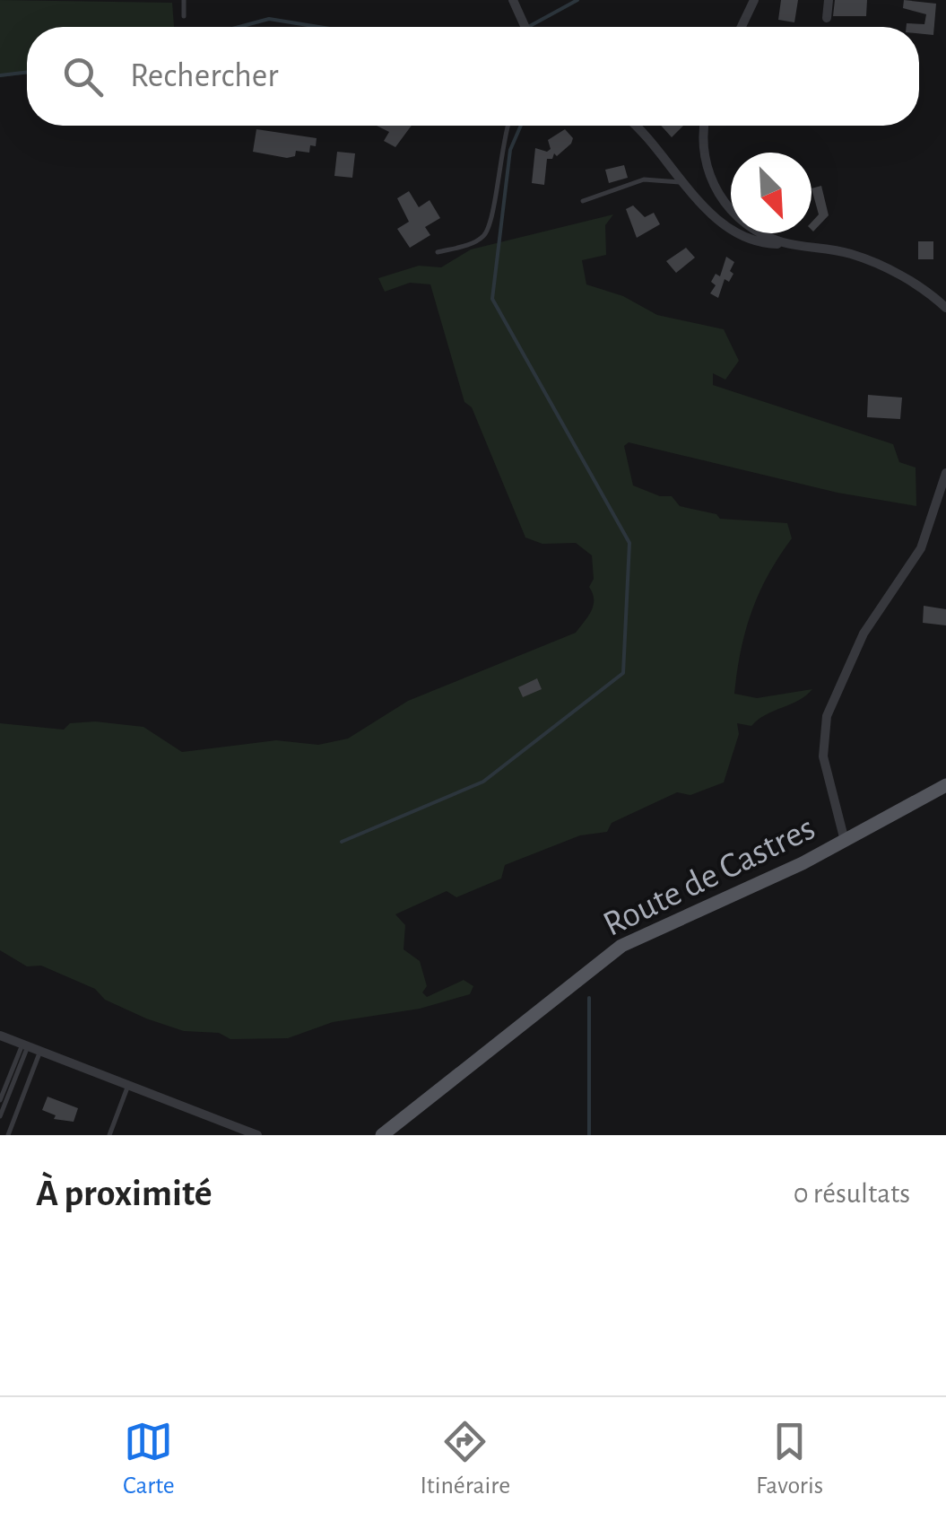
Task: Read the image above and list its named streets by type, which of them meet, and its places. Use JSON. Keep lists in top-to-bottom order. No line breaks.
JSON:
{"streets":{"main road":["Route de Castres"]},"north":"bottom right","page":{"search":"Rechercher","heading":["À proximité","0 résultats"],"nav":["Carte","Itinéraire","Favoris"]}}
